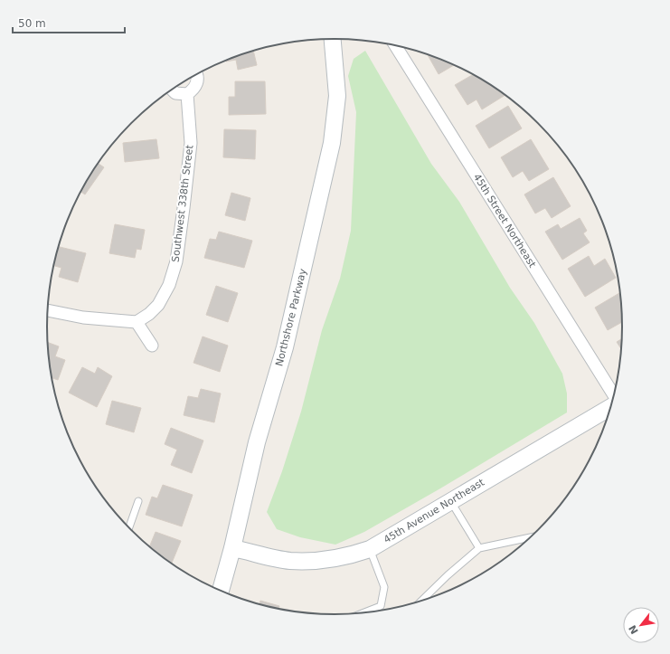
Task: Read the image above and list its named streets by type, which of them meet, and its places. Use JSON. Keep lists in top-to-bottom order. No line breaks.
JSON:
{"streets":{"street":["Southwest 338th Street","45th Street Northeast","Northshore Parkway","45th Avenue Northeast"]},"crossings":[["Northshore Parkway","45th Avenue Northeast"]],"scale_bar":"50 m","north":"bottom left"}
